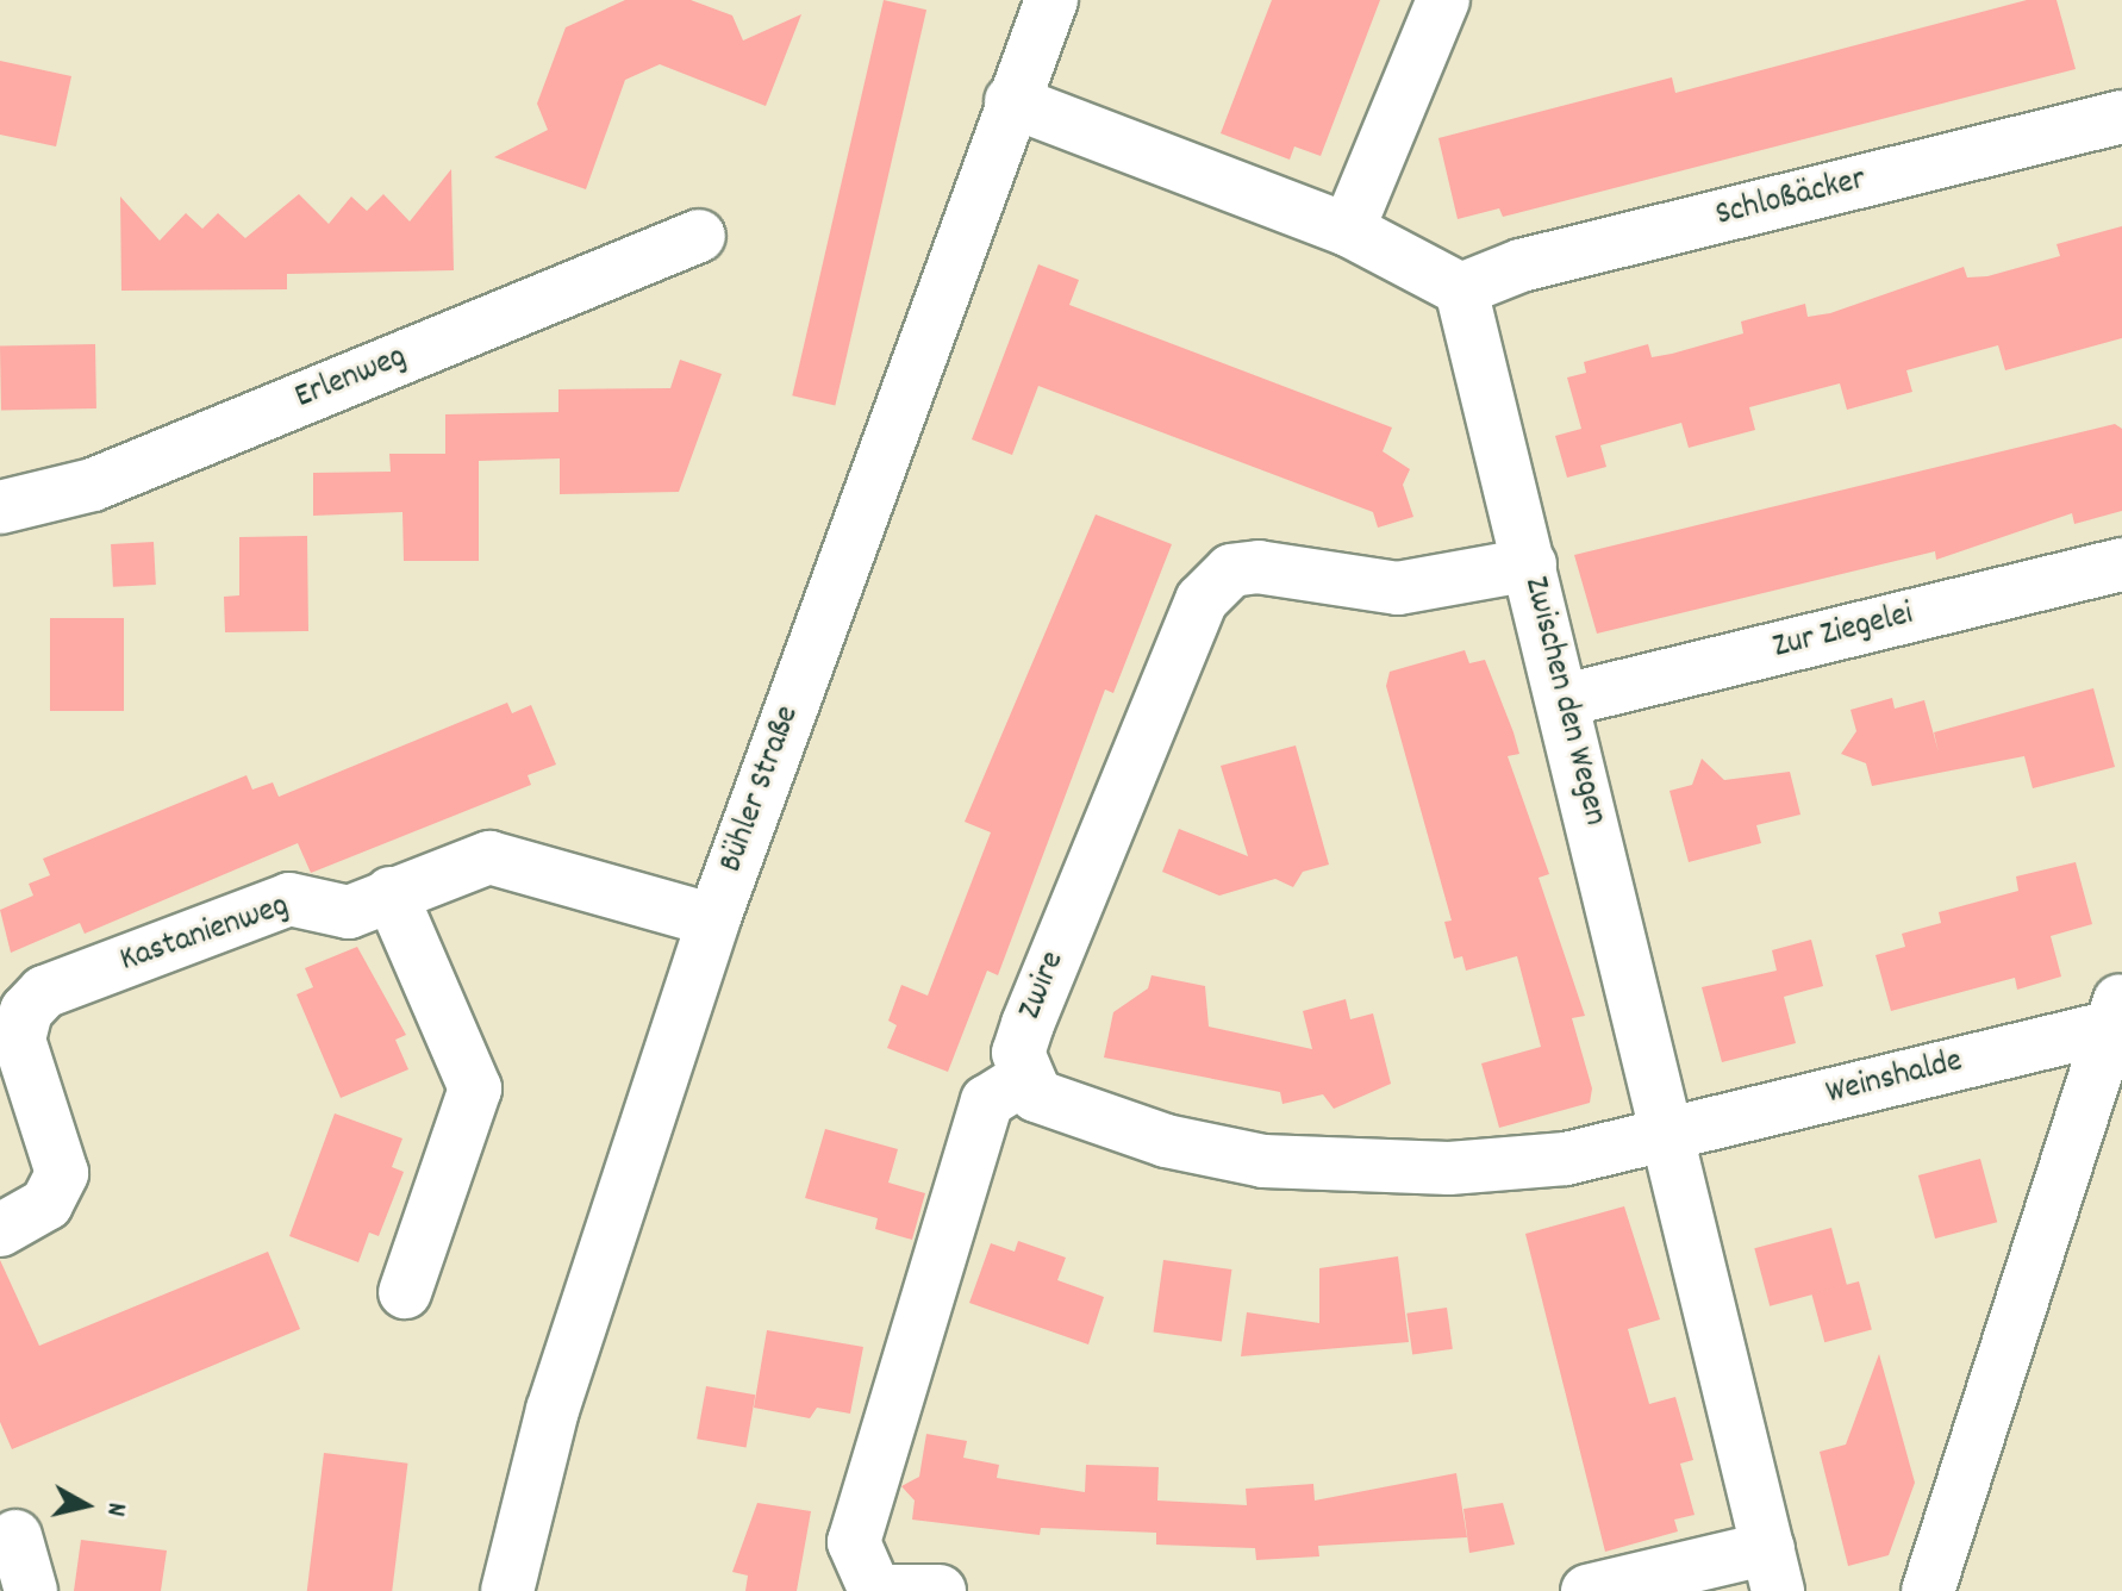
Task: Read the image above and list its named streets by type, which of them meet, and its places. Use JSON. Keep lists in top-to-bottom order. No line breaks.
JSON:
{"streets":{"street":["Schloßäcker","Erlenweg","Zur Ziegelei","Zwischen den Wegen","Bühler Straße","Kastanienweg","Zwire","Weinshalde"]},"crossings":[["Schloßäcker","Zwischen den Wegen"],["Zur Ziegelei","Zwischen den Wegen"],["Zwischen den Wegen","Zwire"],["Zwischen den Wegen","Weinshalde"],["Bühler Straße","Kastanienweg"]],"north":"right"}
